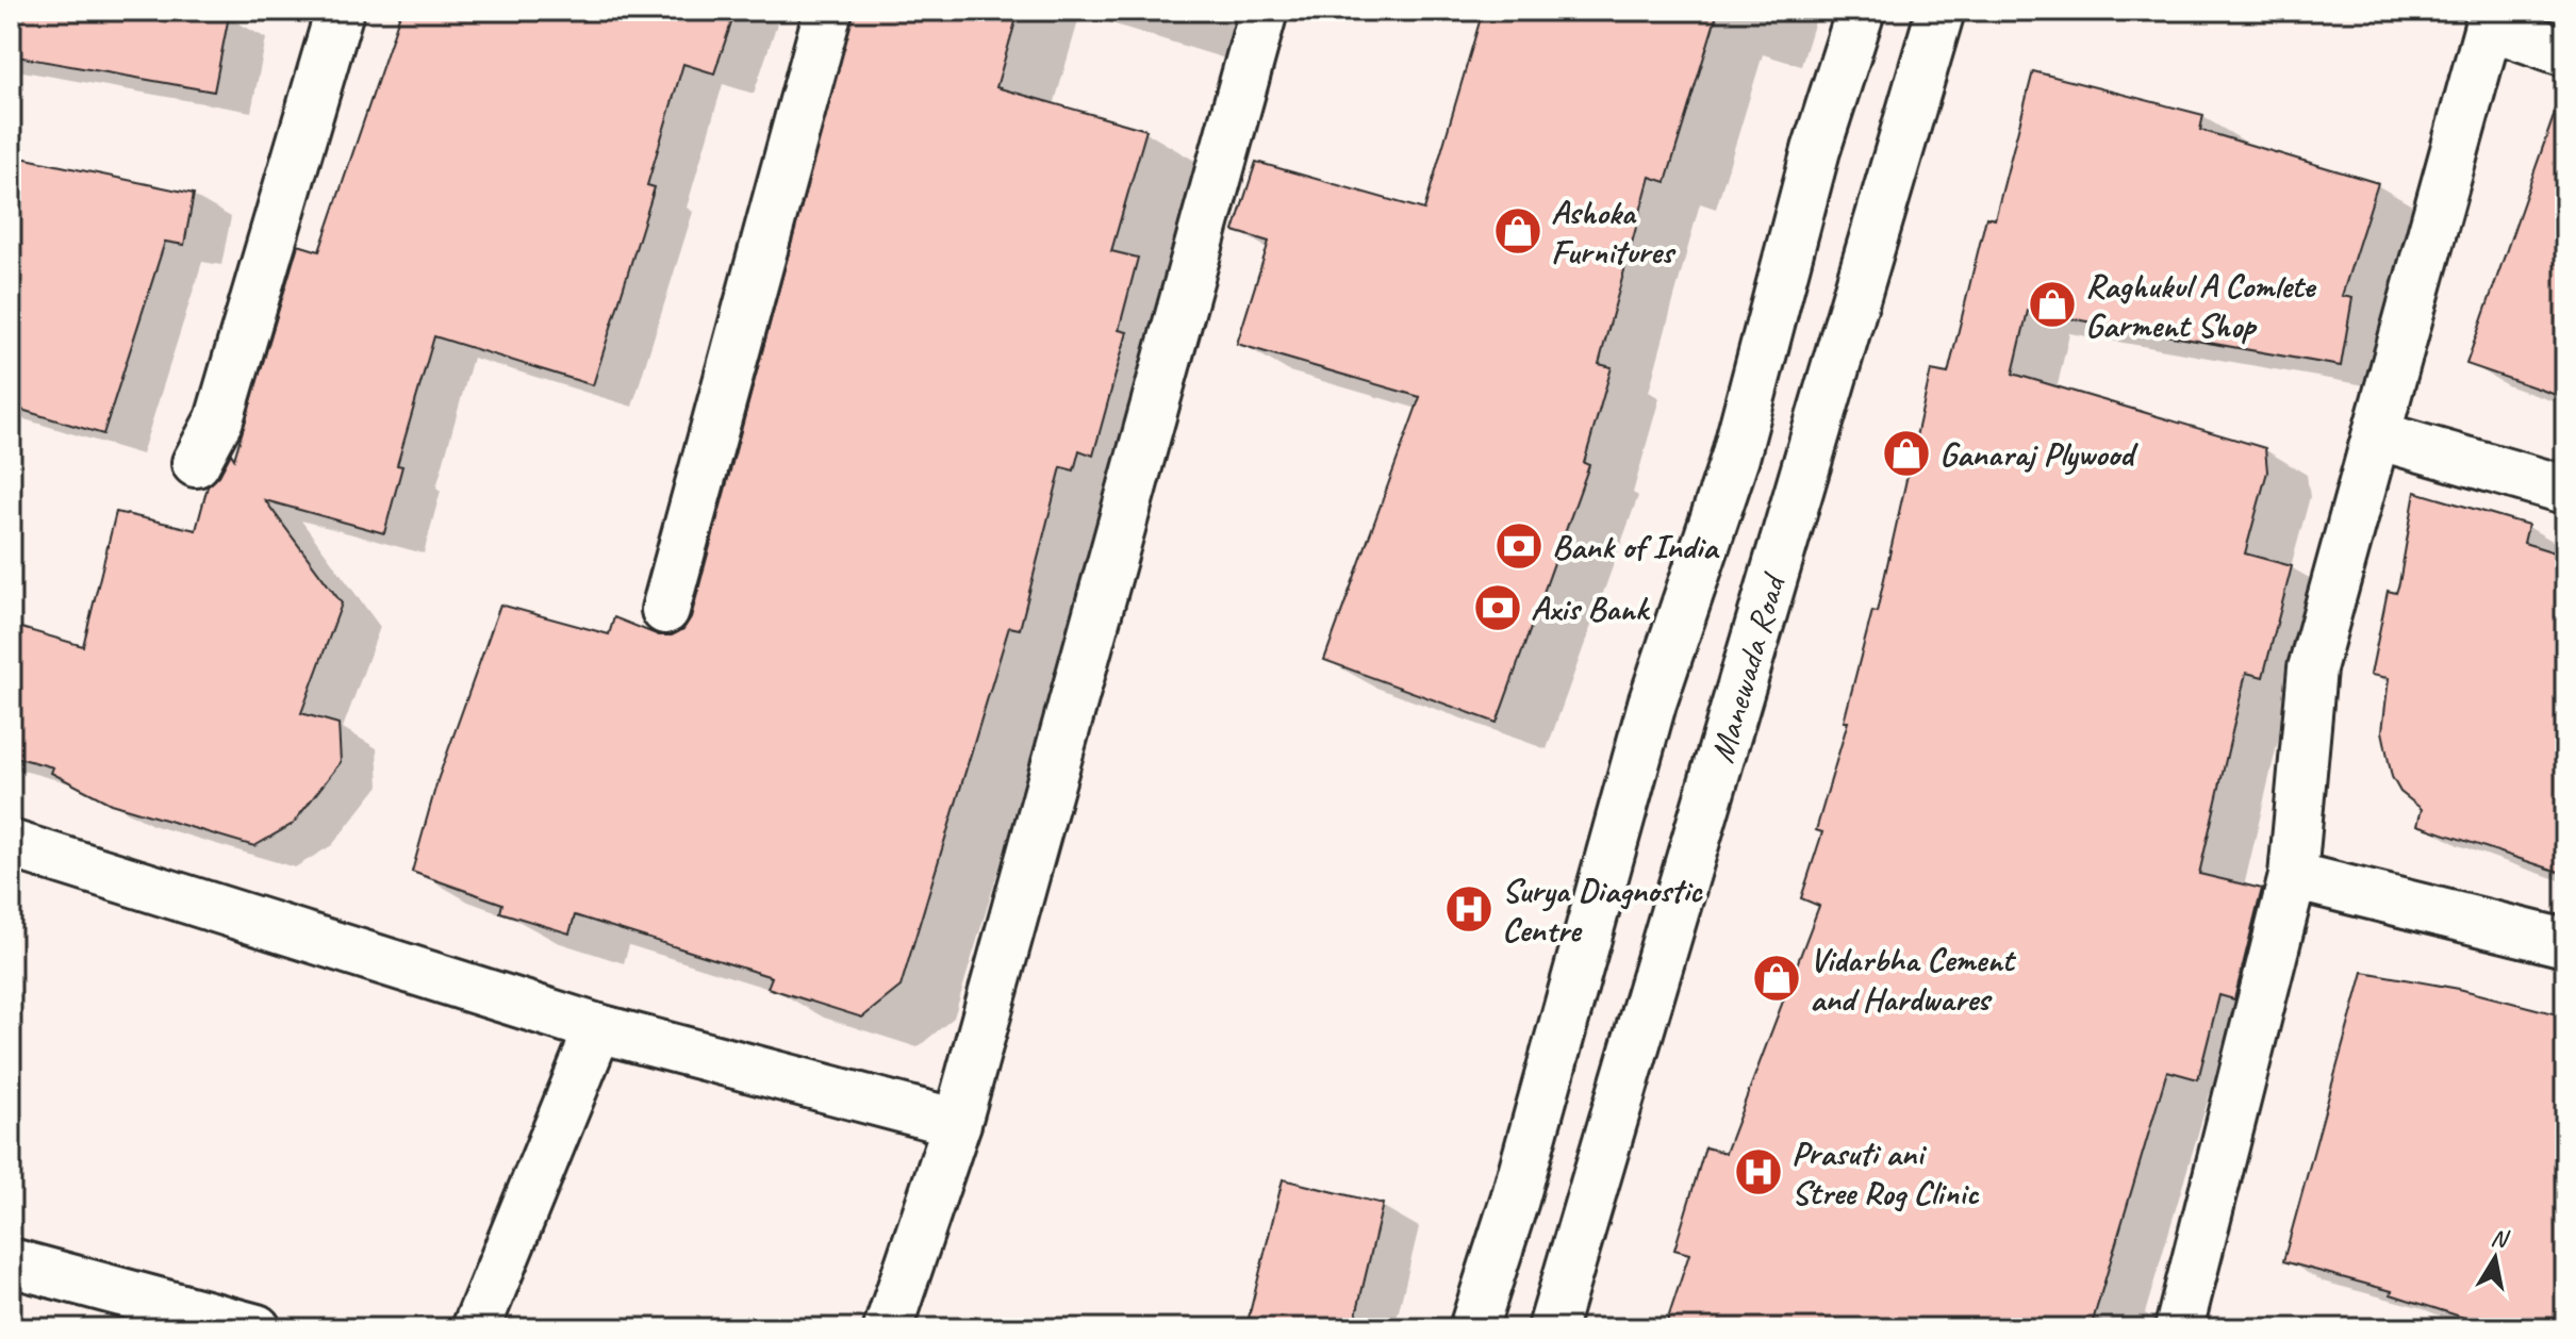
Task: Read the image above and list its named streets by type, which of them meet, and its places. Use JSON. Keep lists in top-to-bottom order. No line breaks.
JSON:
{"streets":{"street":["Manewada Road"]},"places":{"shop":["Ashoka Furnitures","Raghukul A Comlete Garment Shop","Ganaraj Plywood","Vidarbha Cement and Hardwares"],"bank":["Bank of India","Axis Bank"],"hospital":["Surya Diagnostic Centre","Prasuti ani Stree Rog Clinic"]},"north":"top"}
